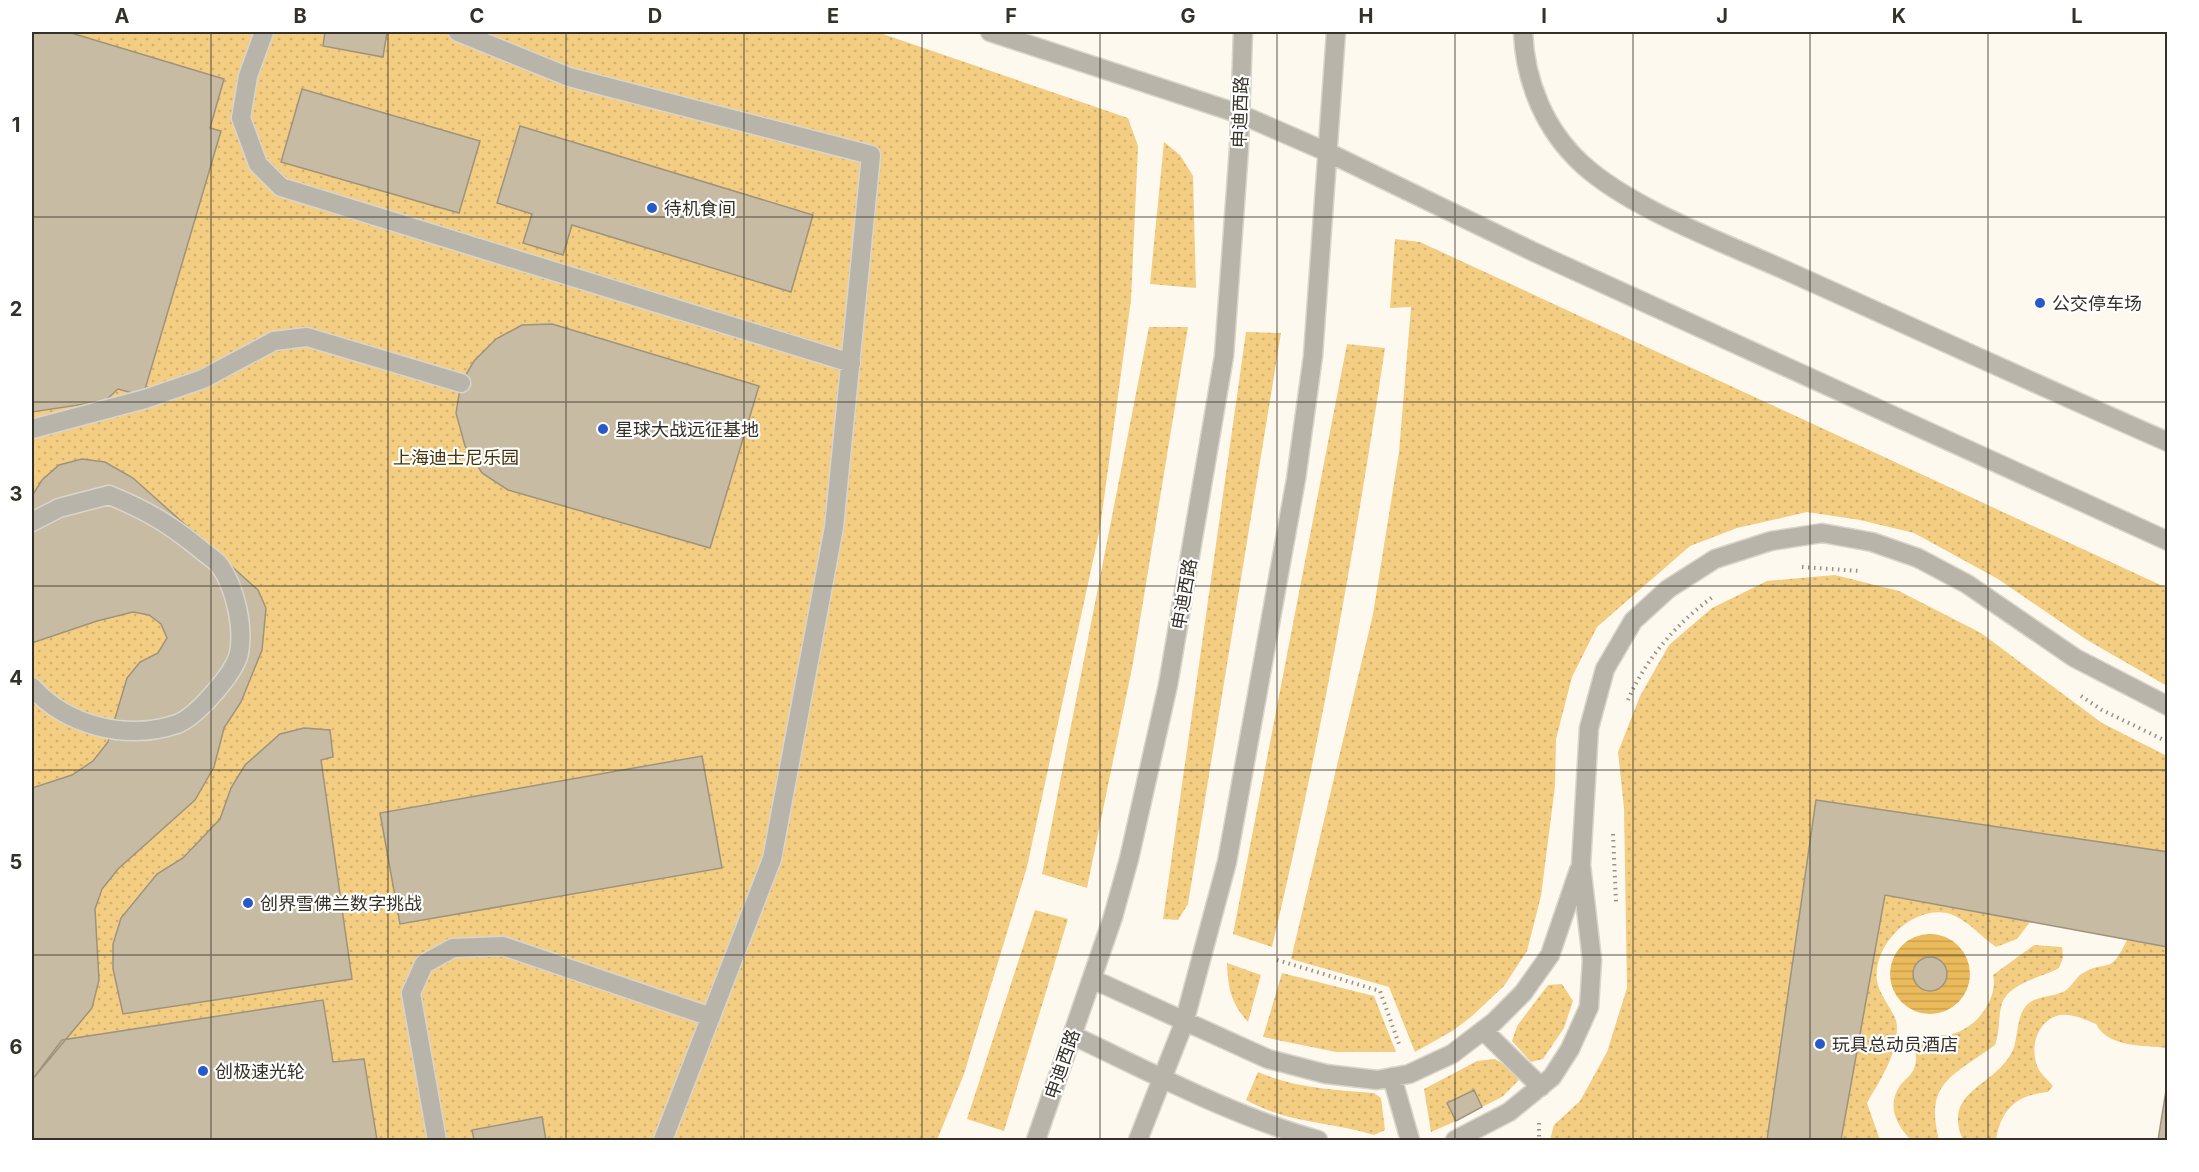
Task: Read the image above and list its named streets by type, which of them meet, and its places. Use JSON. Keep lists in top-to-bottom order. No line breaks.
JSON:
{"streets":{"street":["申迪西路"]},"parks":["上海迪士尼乐园"],"places":["待机食间","公交停车场","星球大战远征基地","创界雪佛兰数字挑战","玩具总动员酒店","创极速光轮"],"grid":{"columns":["A","B","C","D","E","F","G","H","I","J","K","L"],"rows":["1","2","3","4","5","6"]}}
